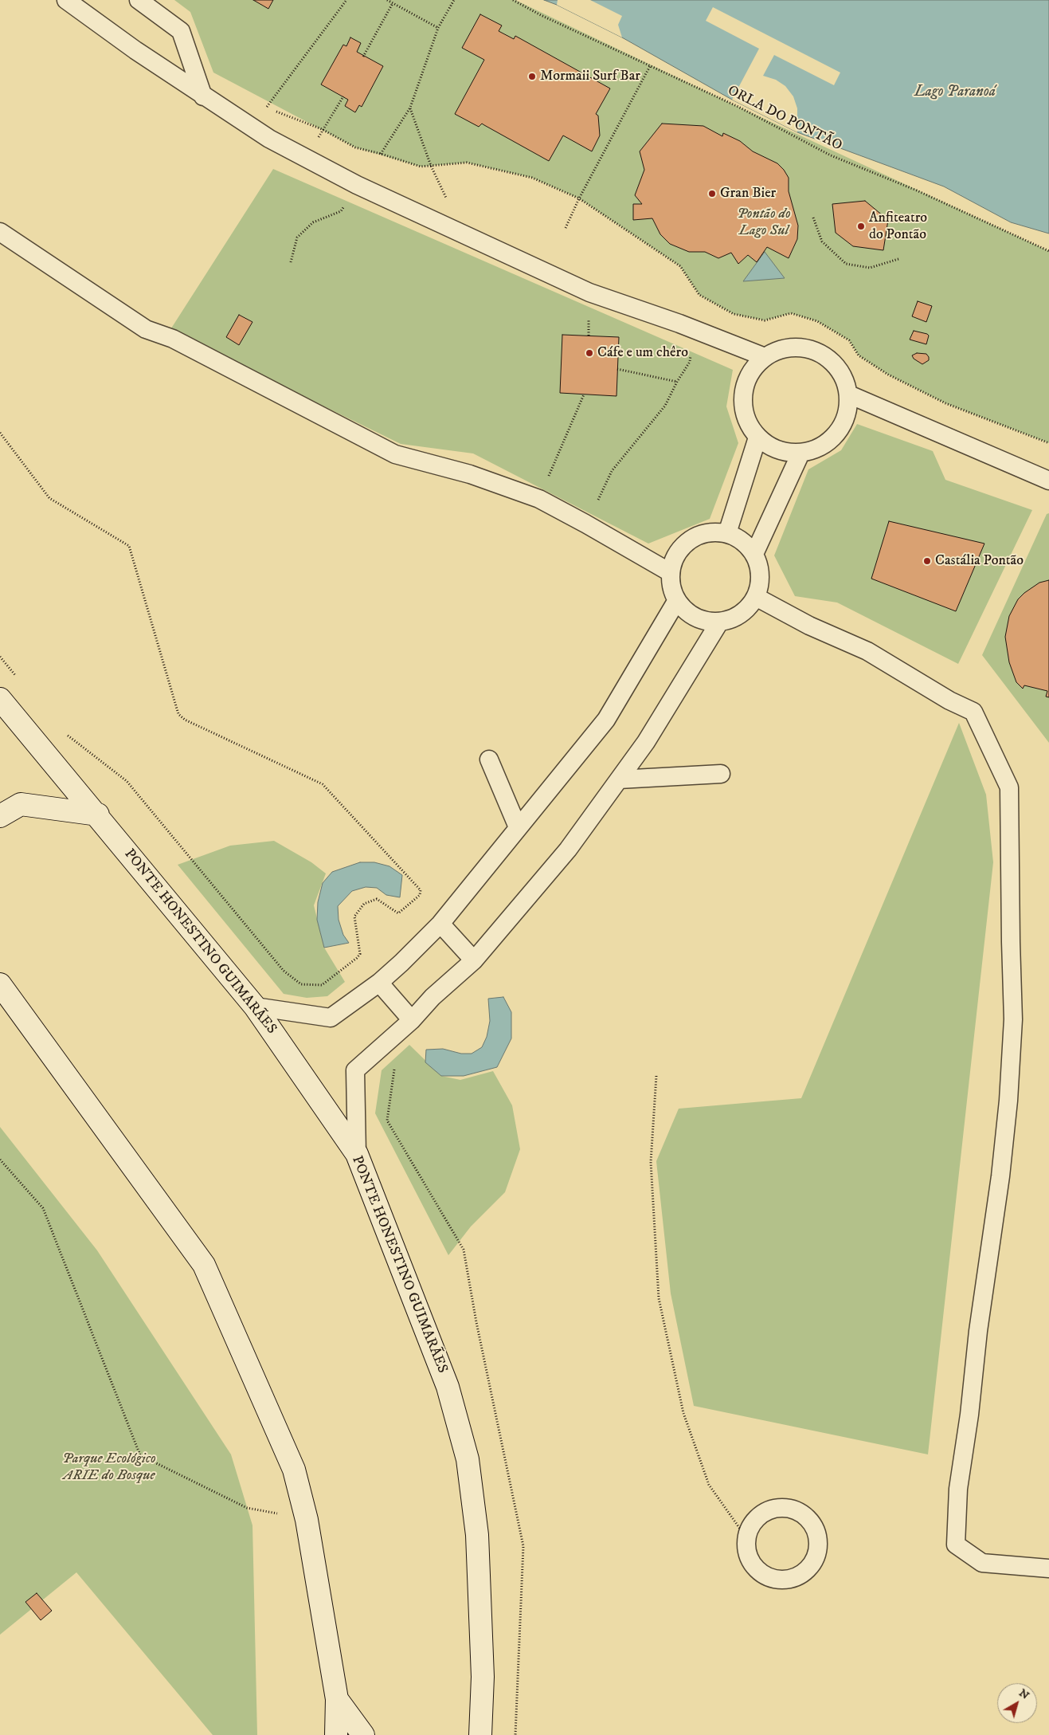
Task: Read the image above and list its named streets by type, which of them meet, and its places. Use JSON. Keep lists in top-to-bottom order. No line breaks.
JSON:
{"streets":{"main road":["PONTE HONESTINO GUIMARÃES"],"path":["ORLA DO PONTÃO"]},"water":["Lago Paranoá"],"parks":["Pontão do Lago Sul","Parque Ecológico ARIE do Bosque"],"places":["Mormaii Surf Bar","Gran Bier","Anfiteatro do Pontão","Cáfe e um chêro","Castália Pontão"],"north":"top right"}
